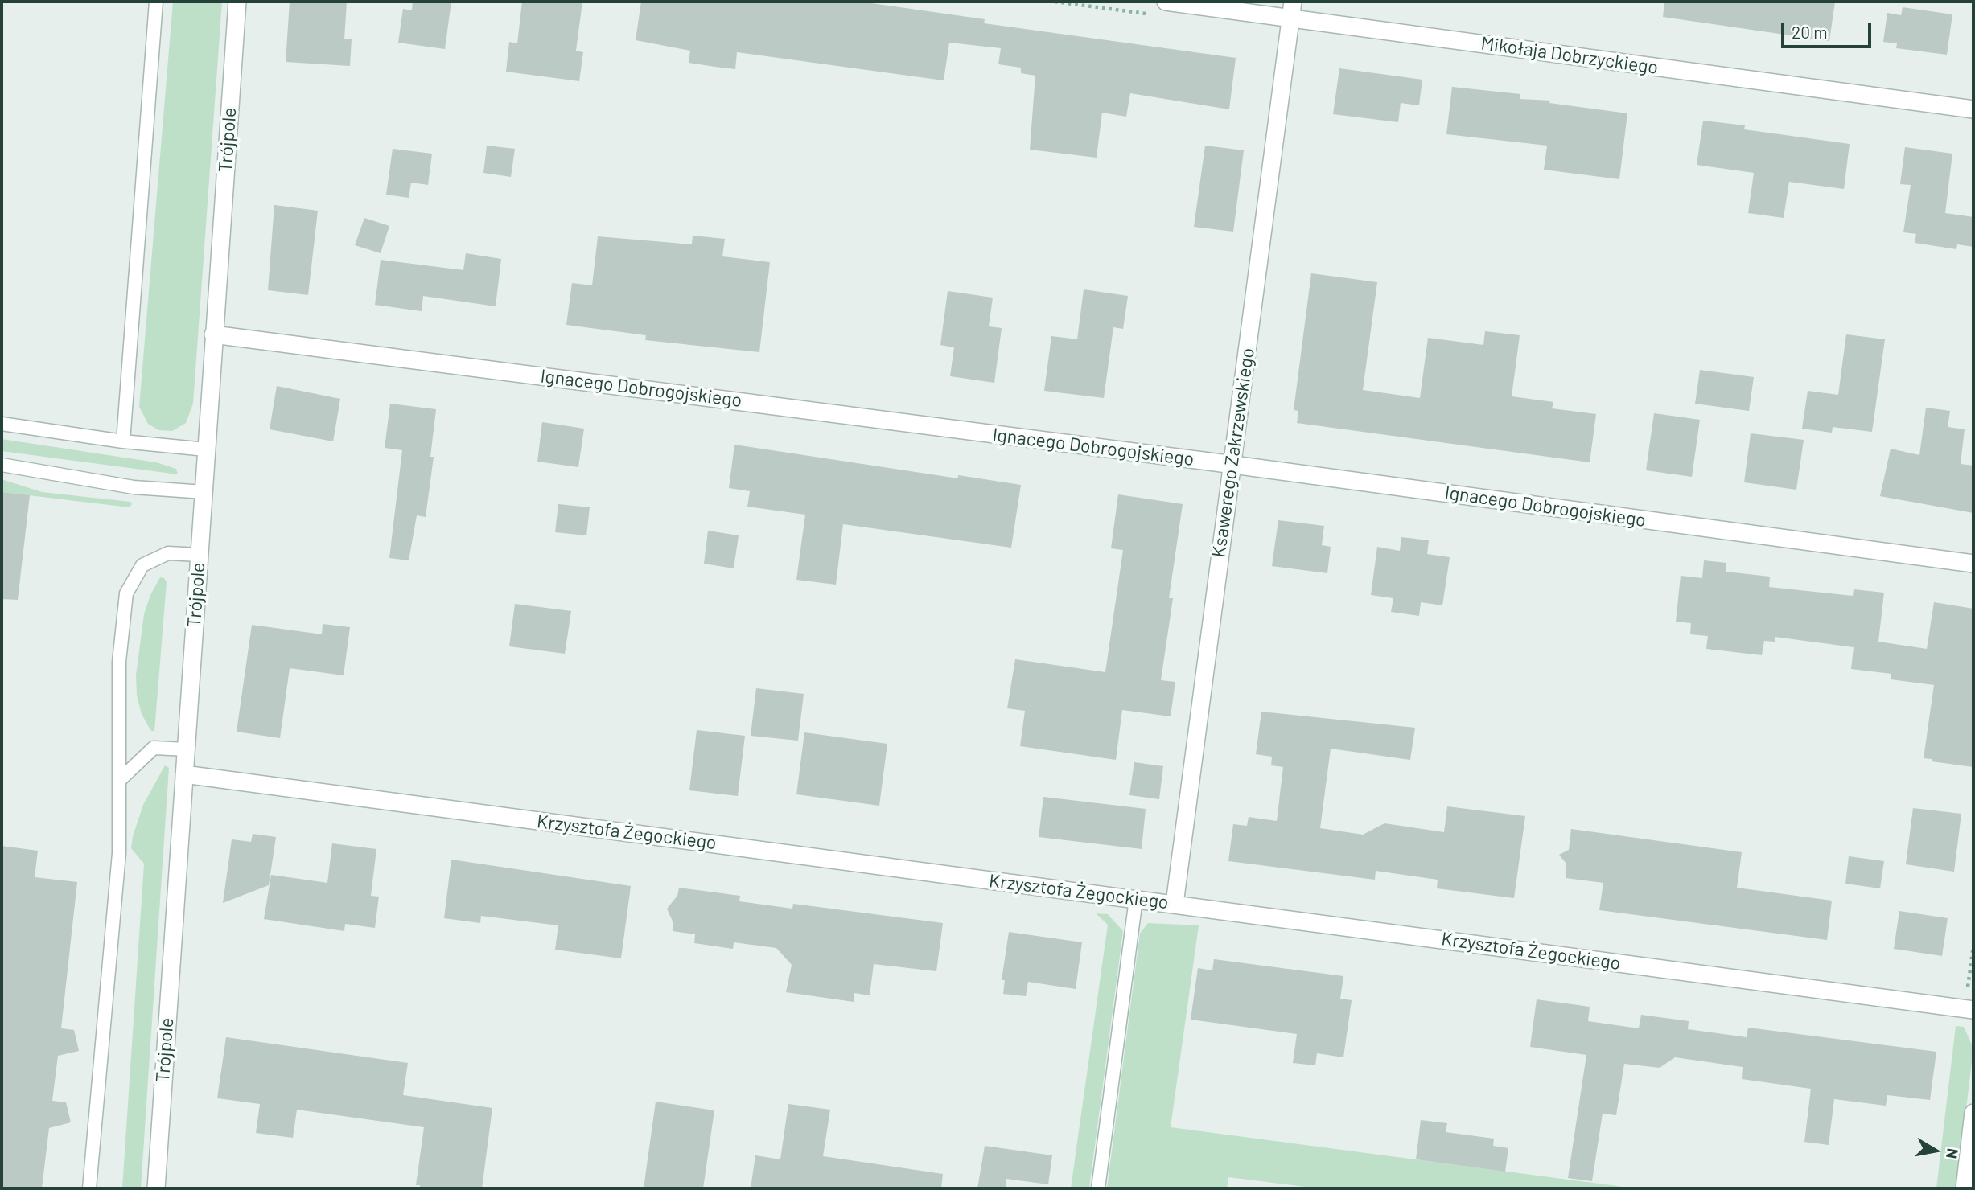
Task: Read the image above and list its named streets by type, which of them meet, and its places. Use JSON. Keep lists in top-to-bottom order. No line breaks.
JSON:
{"streets":{"street":["Mikołaja Dobrzyckiego","Trójpole","Ignacego Dobrogojskiego","Ksawerego Zakrzewskiego","Krzysztofa Żegockiego"]},"crossings":[["Mikołaja Dobrzyckiego","Ksawerego Zakrzewskiego"],["Trójpole","Ignacego Dobrogojskiego"],["Trójpole","Krzysztofa Żegockiego"],["Ignacego Dobrogojskiego","Ksawerego Zakrzewskiego"],["Ksawerego Zakrzewskiego","Krzysztofa Żegockiego"]],"scale_bar":"20 m","north":"right"}
